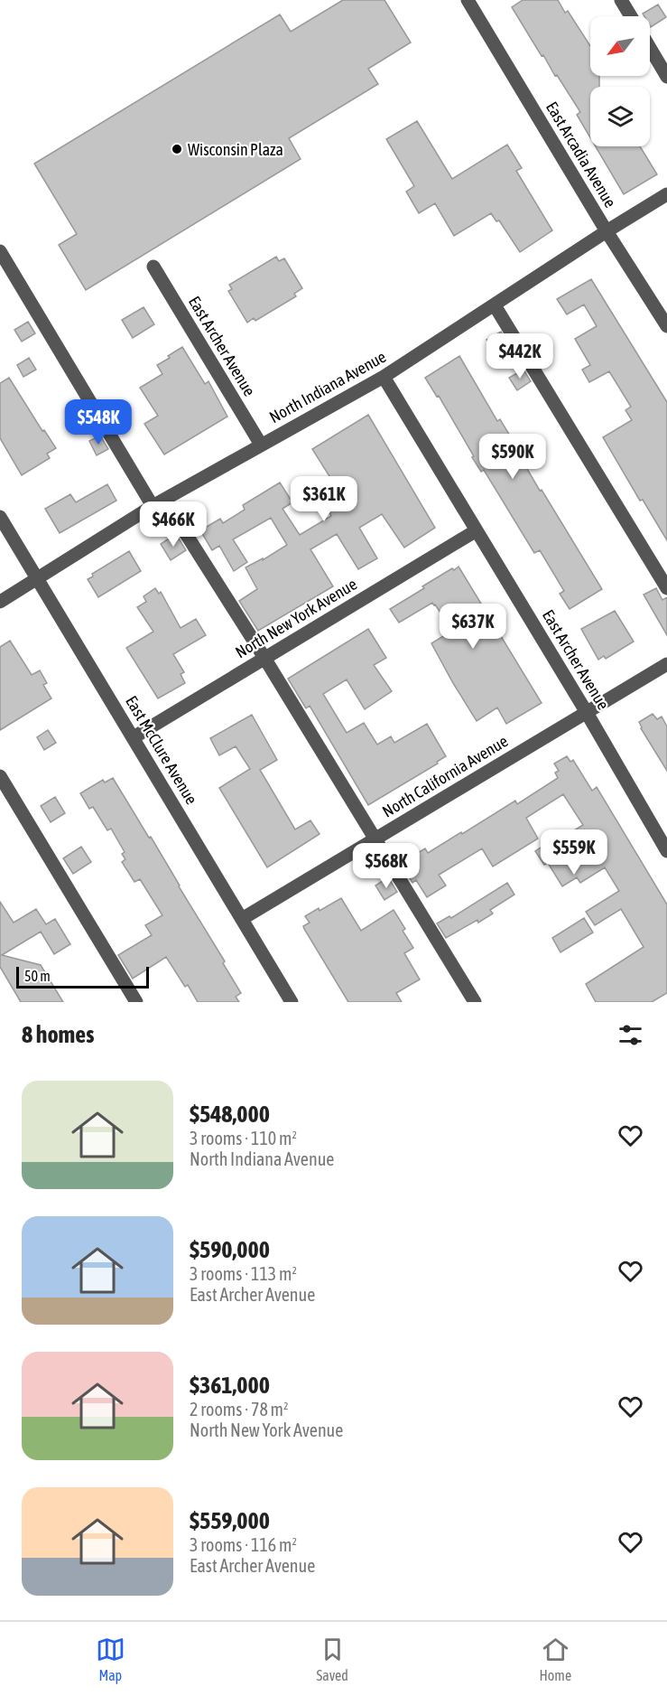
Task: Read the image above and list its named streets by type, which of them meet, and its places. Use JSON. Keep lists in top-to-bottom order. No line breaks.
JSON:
{"streets":{"street":["East Arcadia Avenue","East Archer Avenue","North Indiana Avenue","North New York Avenue","East McClure Avenue","North California Avenue"]},"crossings":[["East Arcadia Avenue","North Indiana Avenue"],["East Archer Avenue","North Indiana Avenue"],["East Archer Avenue","North New York Avenue"],["East Archer Avenue","North California Avenue"],["North Indiana Avenue","East McClure Avenue"],["North New York Avenue","East McClure Avenue"],["East McClure Avenue","North California Avenue"]],"places":["Wisconsin Plaza"],"scale_bar":"50 m","north":"bottom left","page":{"price":["$442K","$548K","$590K","$361K","$466K","$637K","$559K","$568K"],"scale":"50 m","heading":"8 homes","list":[{"name":"$548,000","note":"3 rooms · 110 m² · North Indiana Avenue"},{"name":"$590,000","note":"3 rooms · 113 m² · East Archer Avenue"},{"name":"$361,000","note":"2 rooms · 78 m² · North New York Avenue"},{"name":"$559,000","note":"3 rooms · 116 m² · East Archer Avenue"}],"tabs":["Map","Saved","Home"]}}
